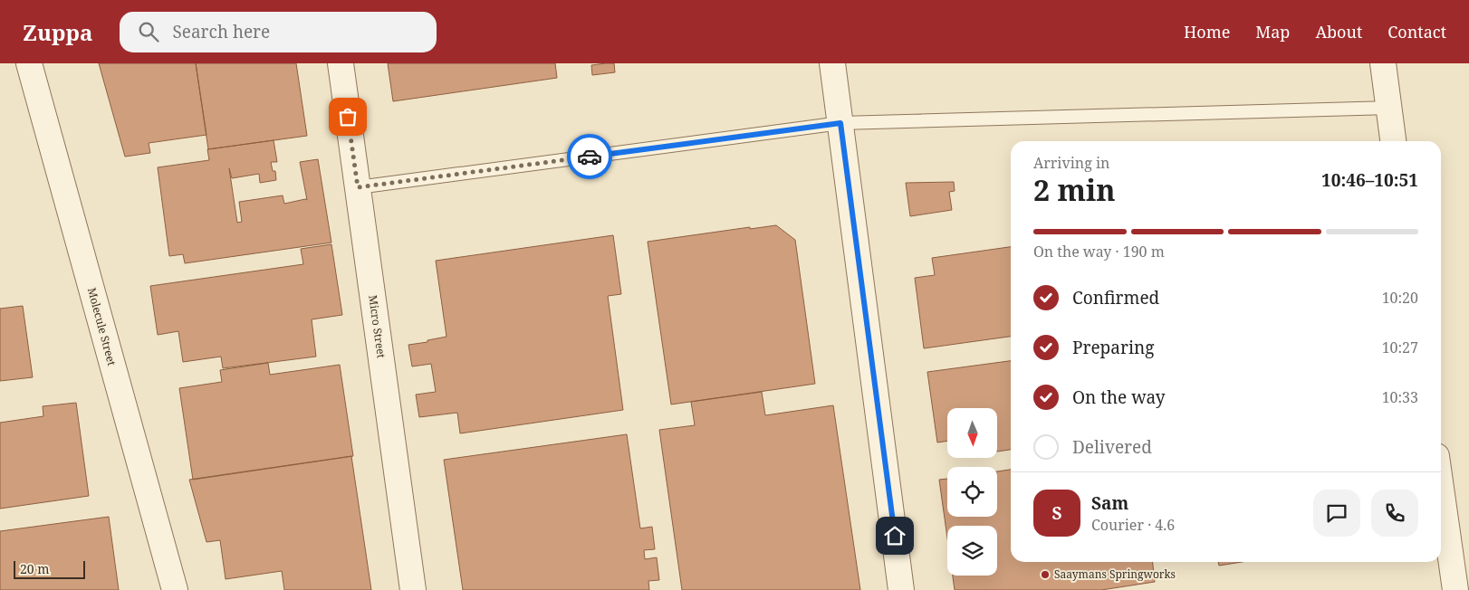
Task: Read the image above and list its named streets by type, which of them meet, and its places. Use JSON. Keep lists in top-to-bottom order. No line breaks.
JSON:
{"streets":{"street":["Molecule Street","Micro Street"]},"places":["Saaymans Springworks"],"scale_bar":"20 m","north":"bottom","page":{"header":"Zuppa","search":"Search here","nav":["Home","Map","About","Contact"],"heading":["2 min","Arriving in","10:46–10:51"],"panel":["Sam","Courier · 4.6"],"bar":"On the way · 190 m","list":[["Confirmed","10:20"],["Preparing","10:27"],["On the way","10:33"],"Delivered"],"round":"S","scale":"20 m"}}
